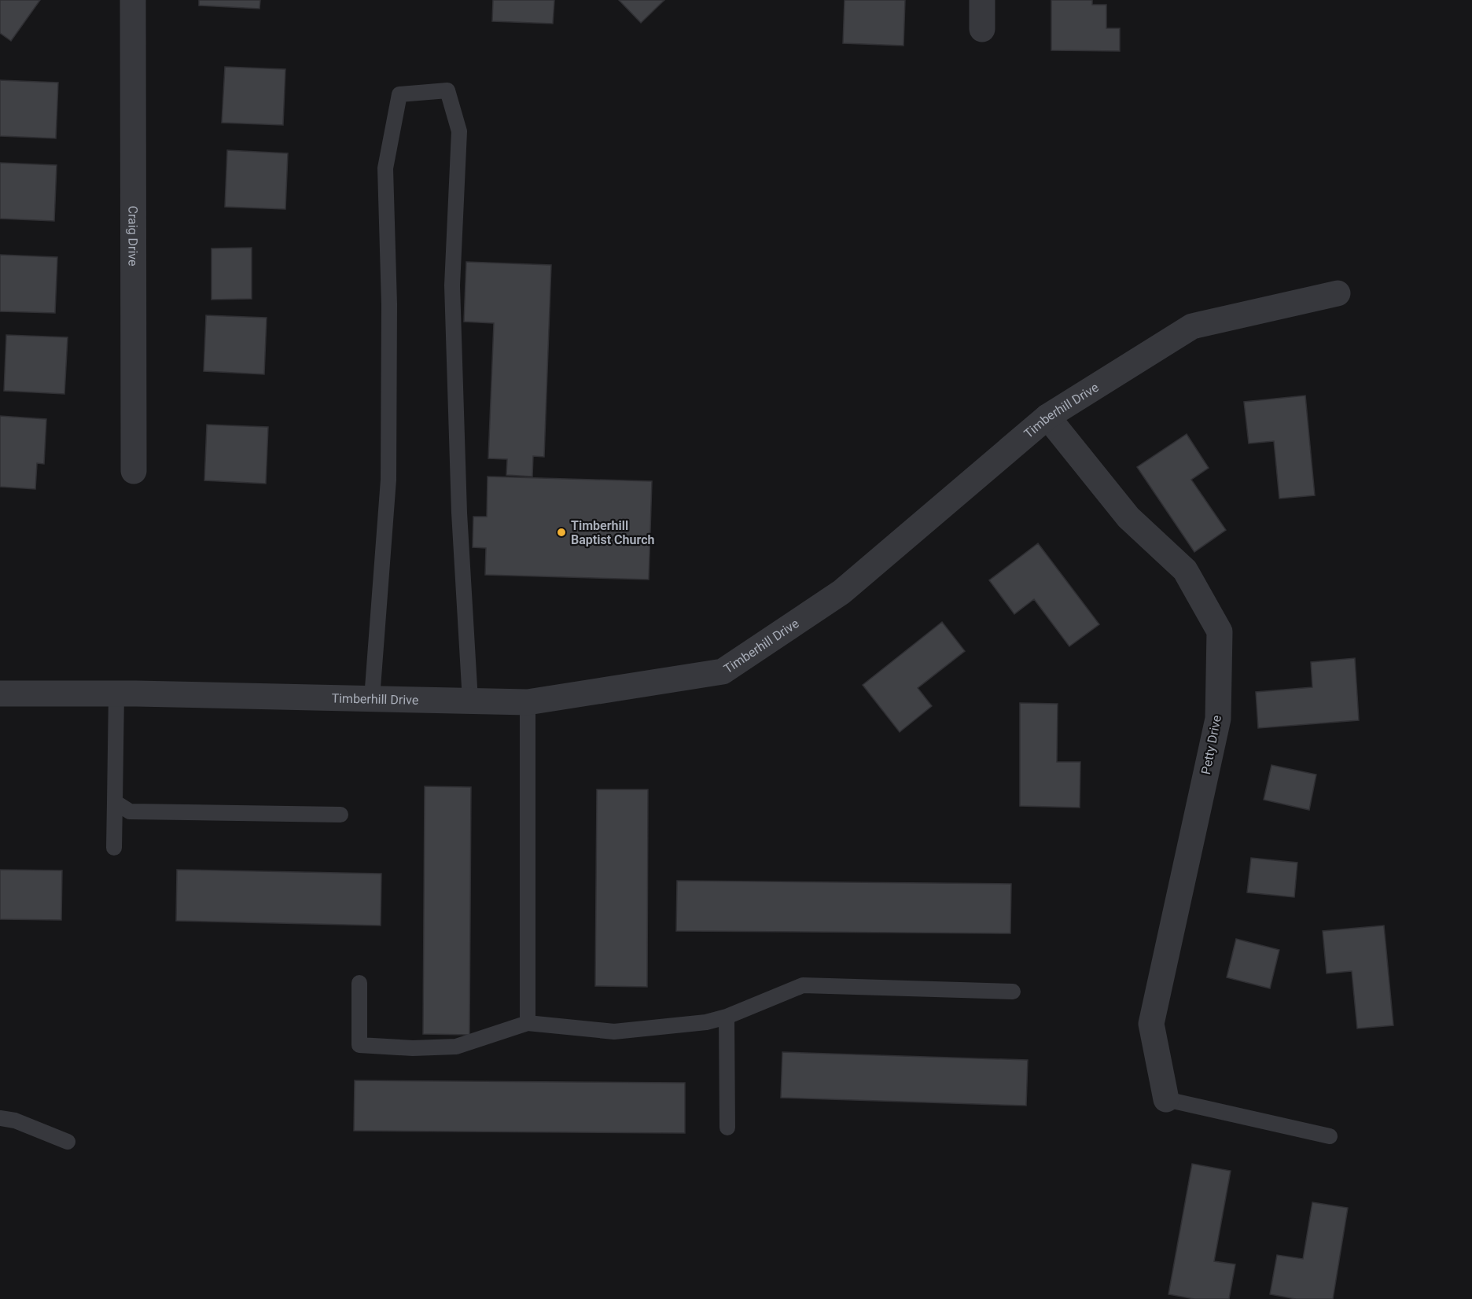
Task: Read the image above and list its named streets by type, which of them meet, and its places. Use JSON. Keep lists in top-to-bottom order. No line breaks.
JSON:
{"streets":{"street":["Craig Drive","Timberhill Drive","Petty Drive"]},"crossings":[["Timberhill Drive","Petty Drive"]],"places":["Timberhill Baptist Church"]}
